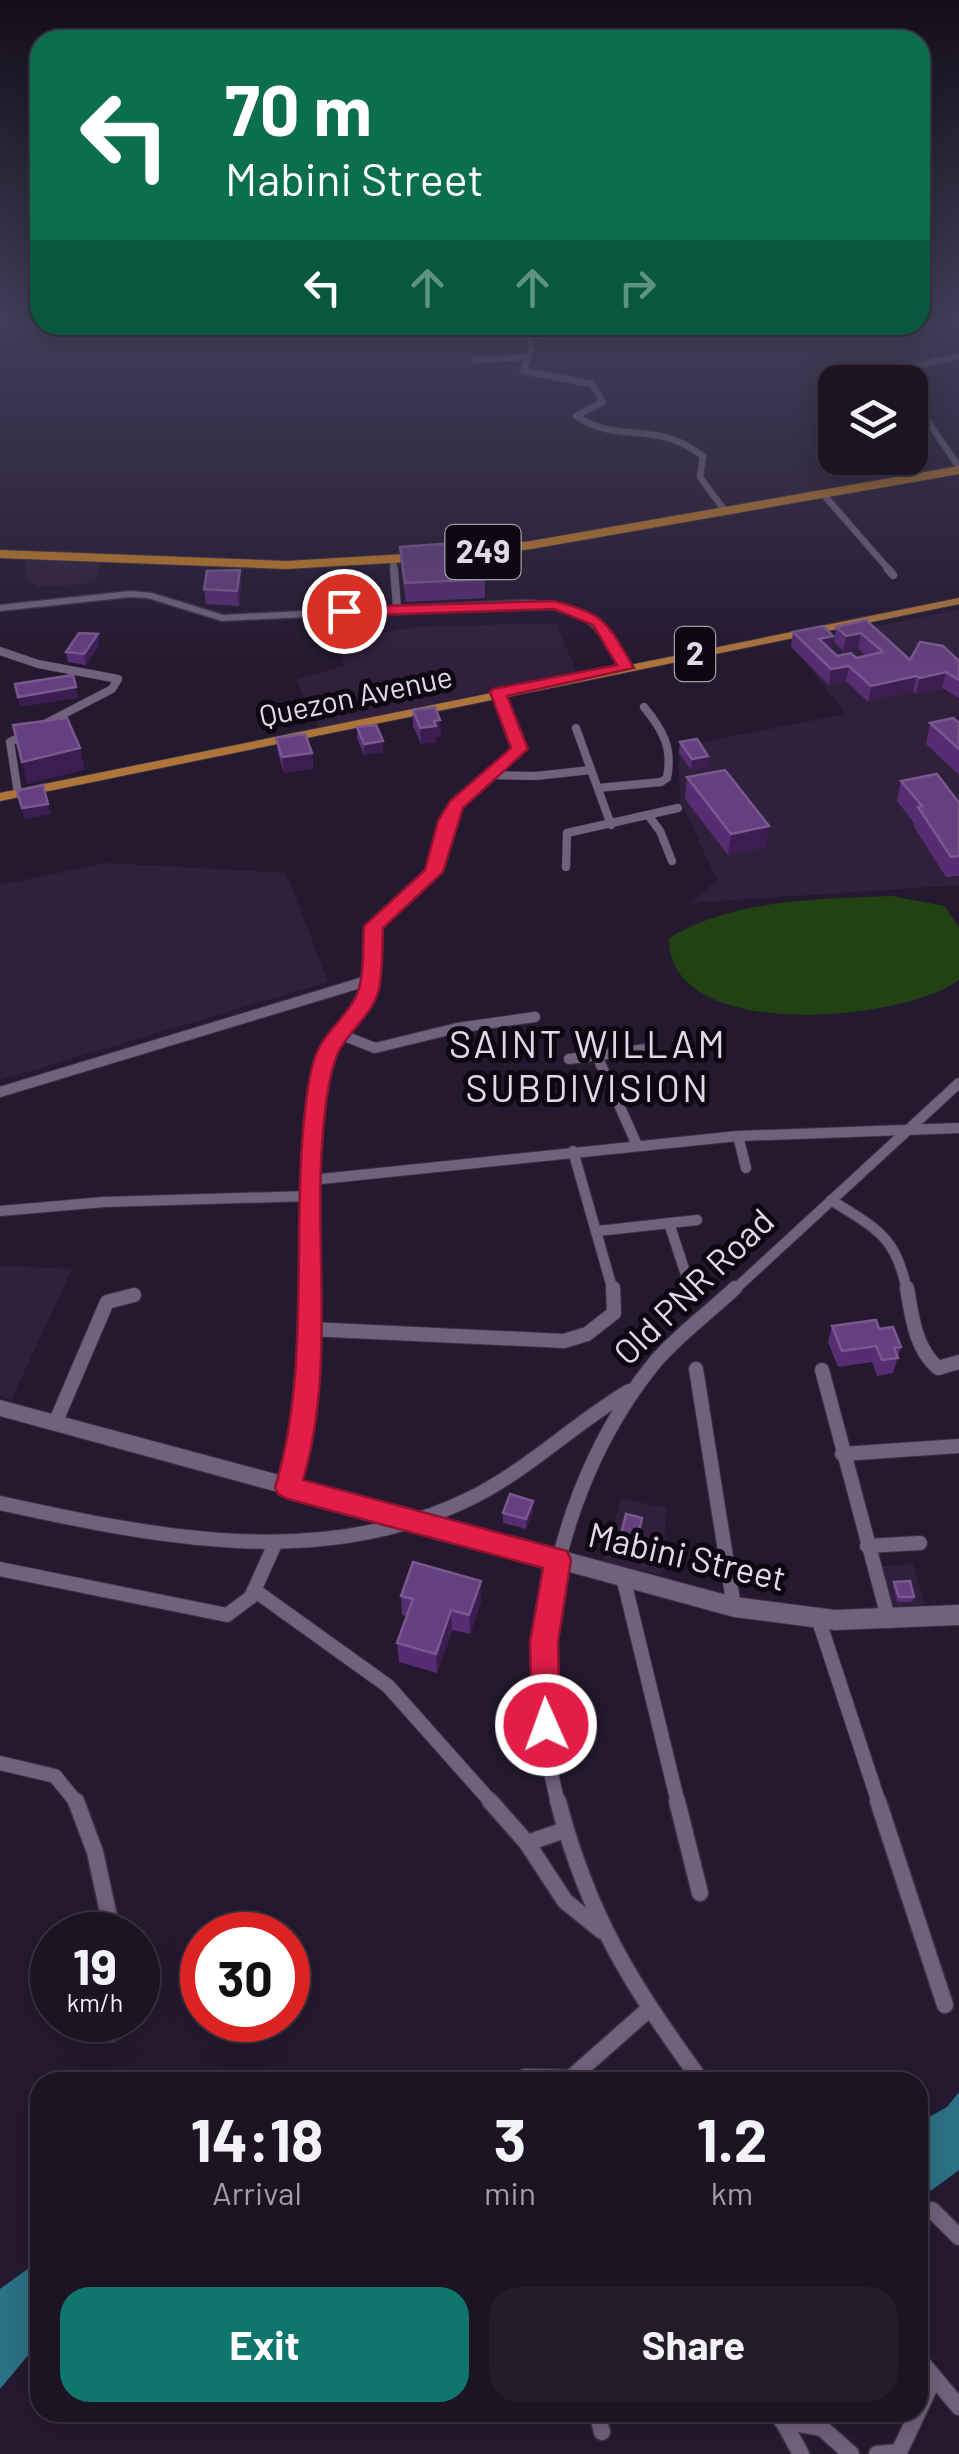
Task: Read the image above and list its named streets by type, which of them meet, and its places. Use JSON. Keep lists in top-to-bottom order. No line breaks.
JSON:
{"streets":{"highway":["249"],"main road":["2","Quezon Avenue","Mabini Street"],"street":["Old PNR Road"]},"crossings":[["Old PNR Road","Mabini Street"]],"districts":["SAINT WILLAM SUBDIVISION"],"page":{"turn":["70 m","Mabini Street"],"speed":"19 km/h","limit":"30","eta":["14:18","Arrival","3","min","1.2","km"],"buttons":["Exit","Share"]}}
